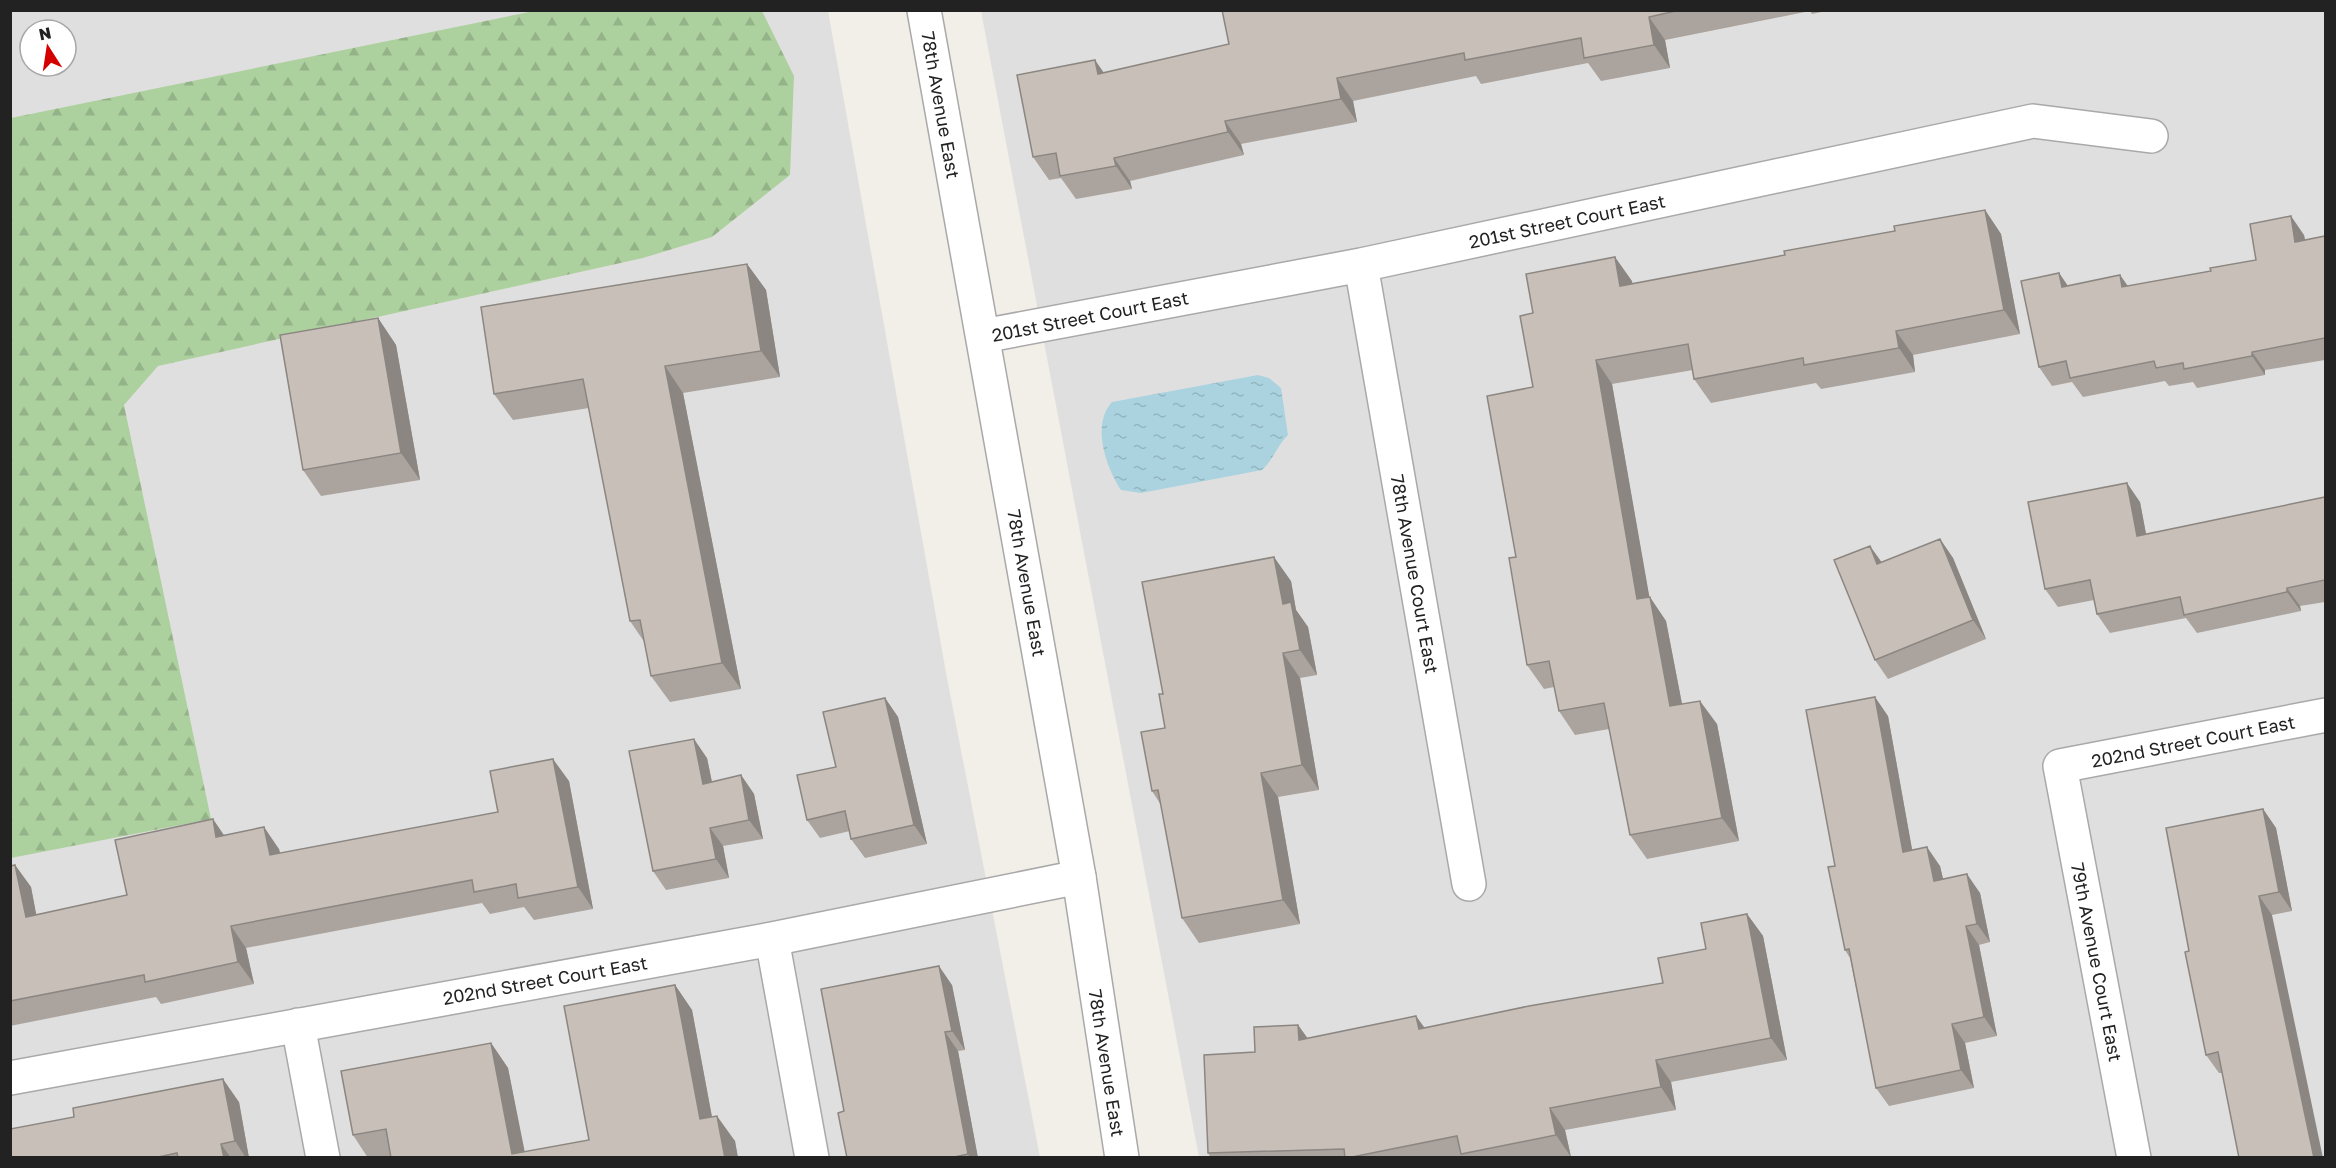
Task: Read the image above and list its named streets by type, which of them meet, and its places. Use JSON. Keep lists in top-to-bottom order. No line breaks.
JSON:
{"streets":{"street":["78th Avenue East","201st Street Court East","78th Avenue Court East","202nd Street Court East","79th Avenue Court East"]},"crossings":[["78th Avenue East","201st Street Court East"],["78th Avenue East","202nd Street Court East"],["201st Street Court East","78th Avenue Court East"],["202nd Street Court East","79th Avenue Court East"]],"north":"top"}
